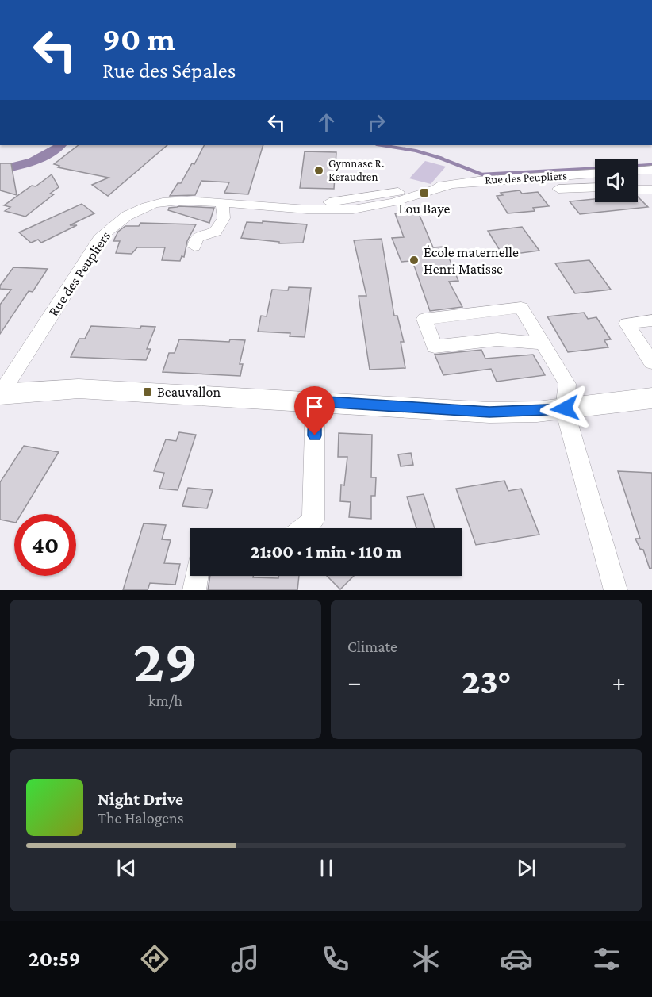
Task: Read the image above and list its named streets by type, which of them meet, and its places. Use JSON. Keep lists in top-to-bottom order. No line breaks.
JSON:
{"streets":{"street":["Rue des Peupliers"]},"places":{"other":["Gymnase R. Keraudren","École maternelle Henri Matisse"],"transit":["Lou Baye","Beauvallon"]},"page":{"turn":["90 m","Rue des Sépales"],"limit":"40","trip":"21:00 · 1 min · 110 m","tile":[["29","km/h"],"Climate"],"heat":["−","23°","+"],"song":["Night Drive","The Halogens"],"tabs":"20:59"}}
